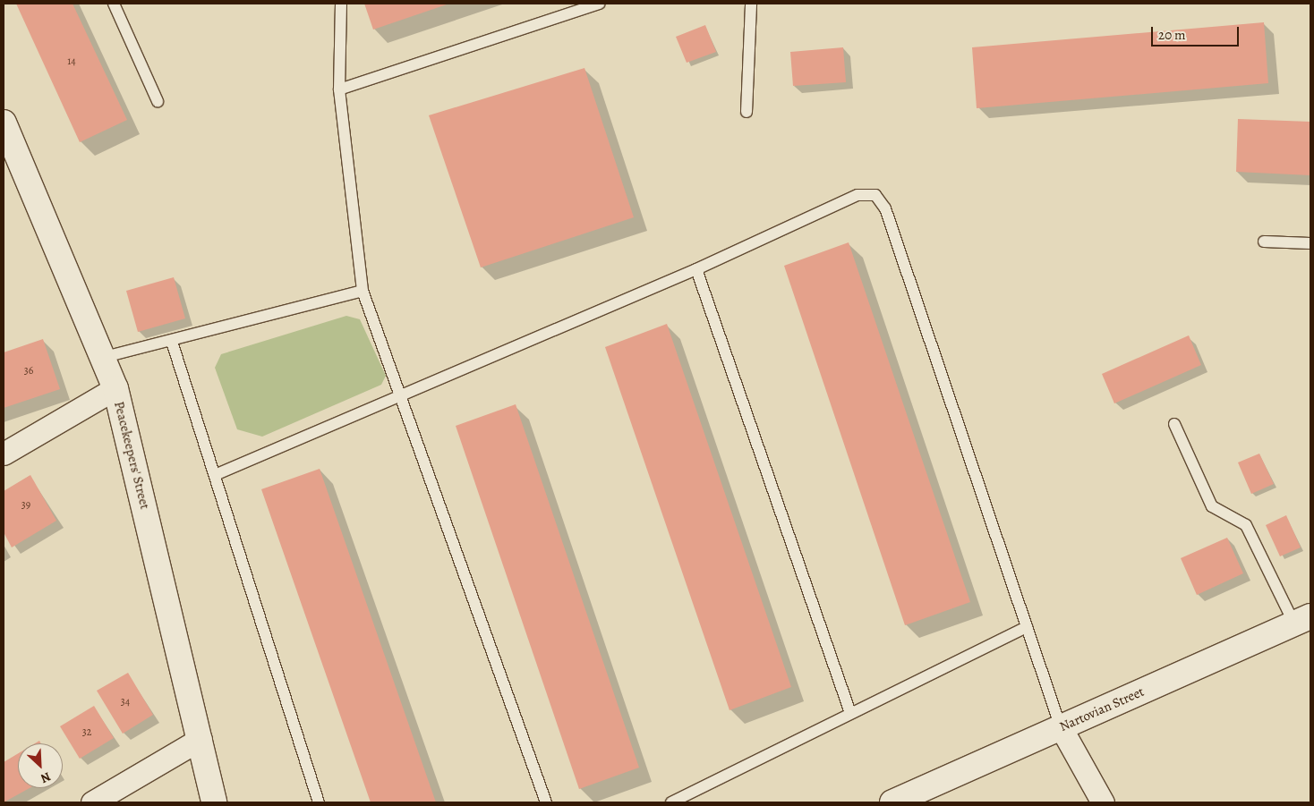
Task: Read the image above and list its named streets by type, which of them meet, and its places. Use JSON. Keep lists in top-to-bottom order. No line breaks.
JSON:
{"streets":{"street":["Peacekeepers' Street","Nartovian Street"]},"house_numbers":["14","36","39","34","32"],"scale_bar":"20 m","north":"bottom right"}
